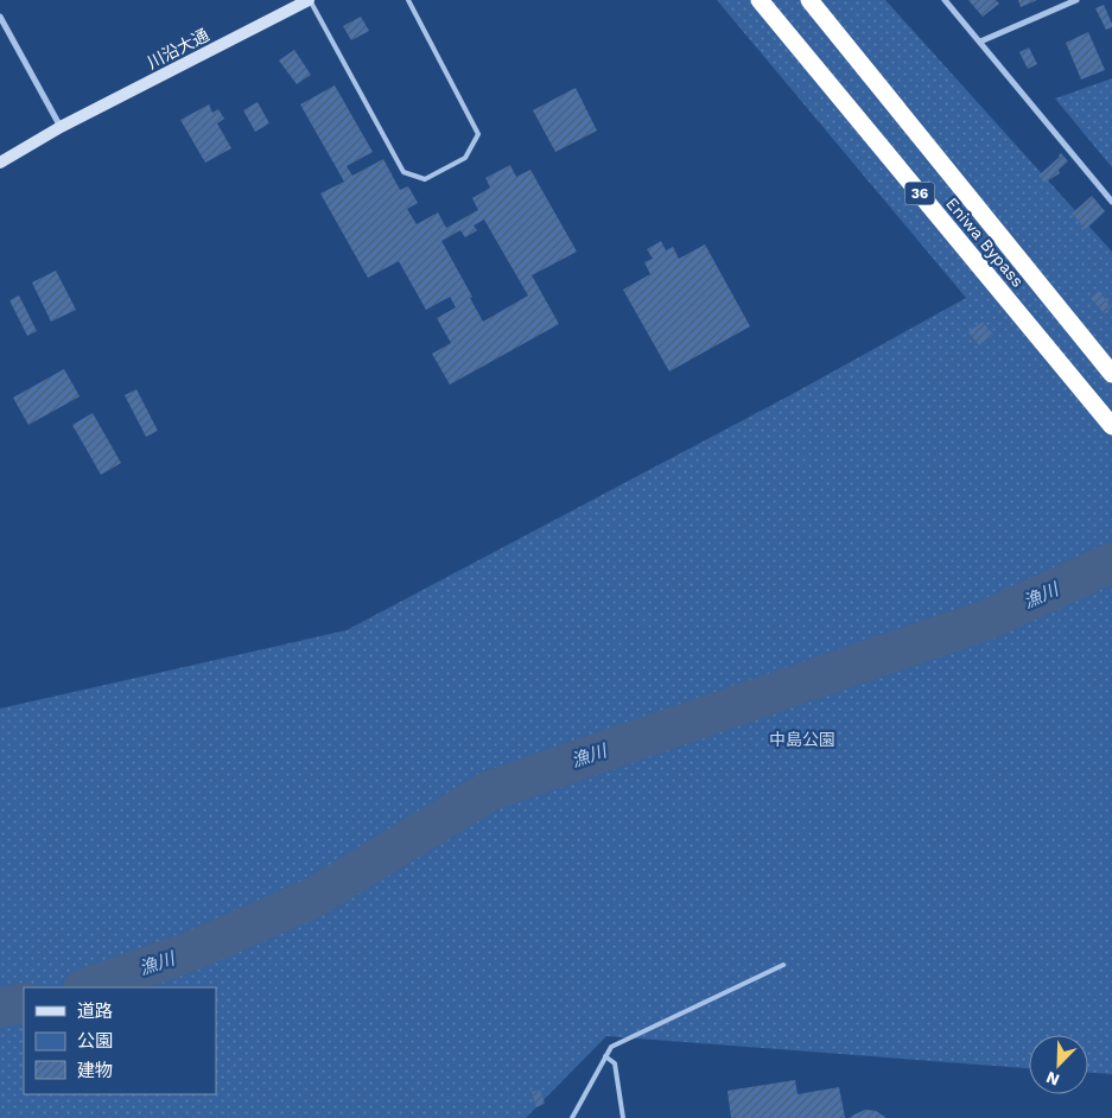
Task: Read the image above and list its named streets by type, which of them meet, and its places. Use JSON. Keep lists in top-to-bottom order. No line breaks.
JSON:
{"streets":{"highway":["36","Eniwa Bypass"],"street":["川沿大通"]},"water":["漁川"],"parks":["中島公園"],"legend":["道路","公園","建物"],"north":"bottom left"}
